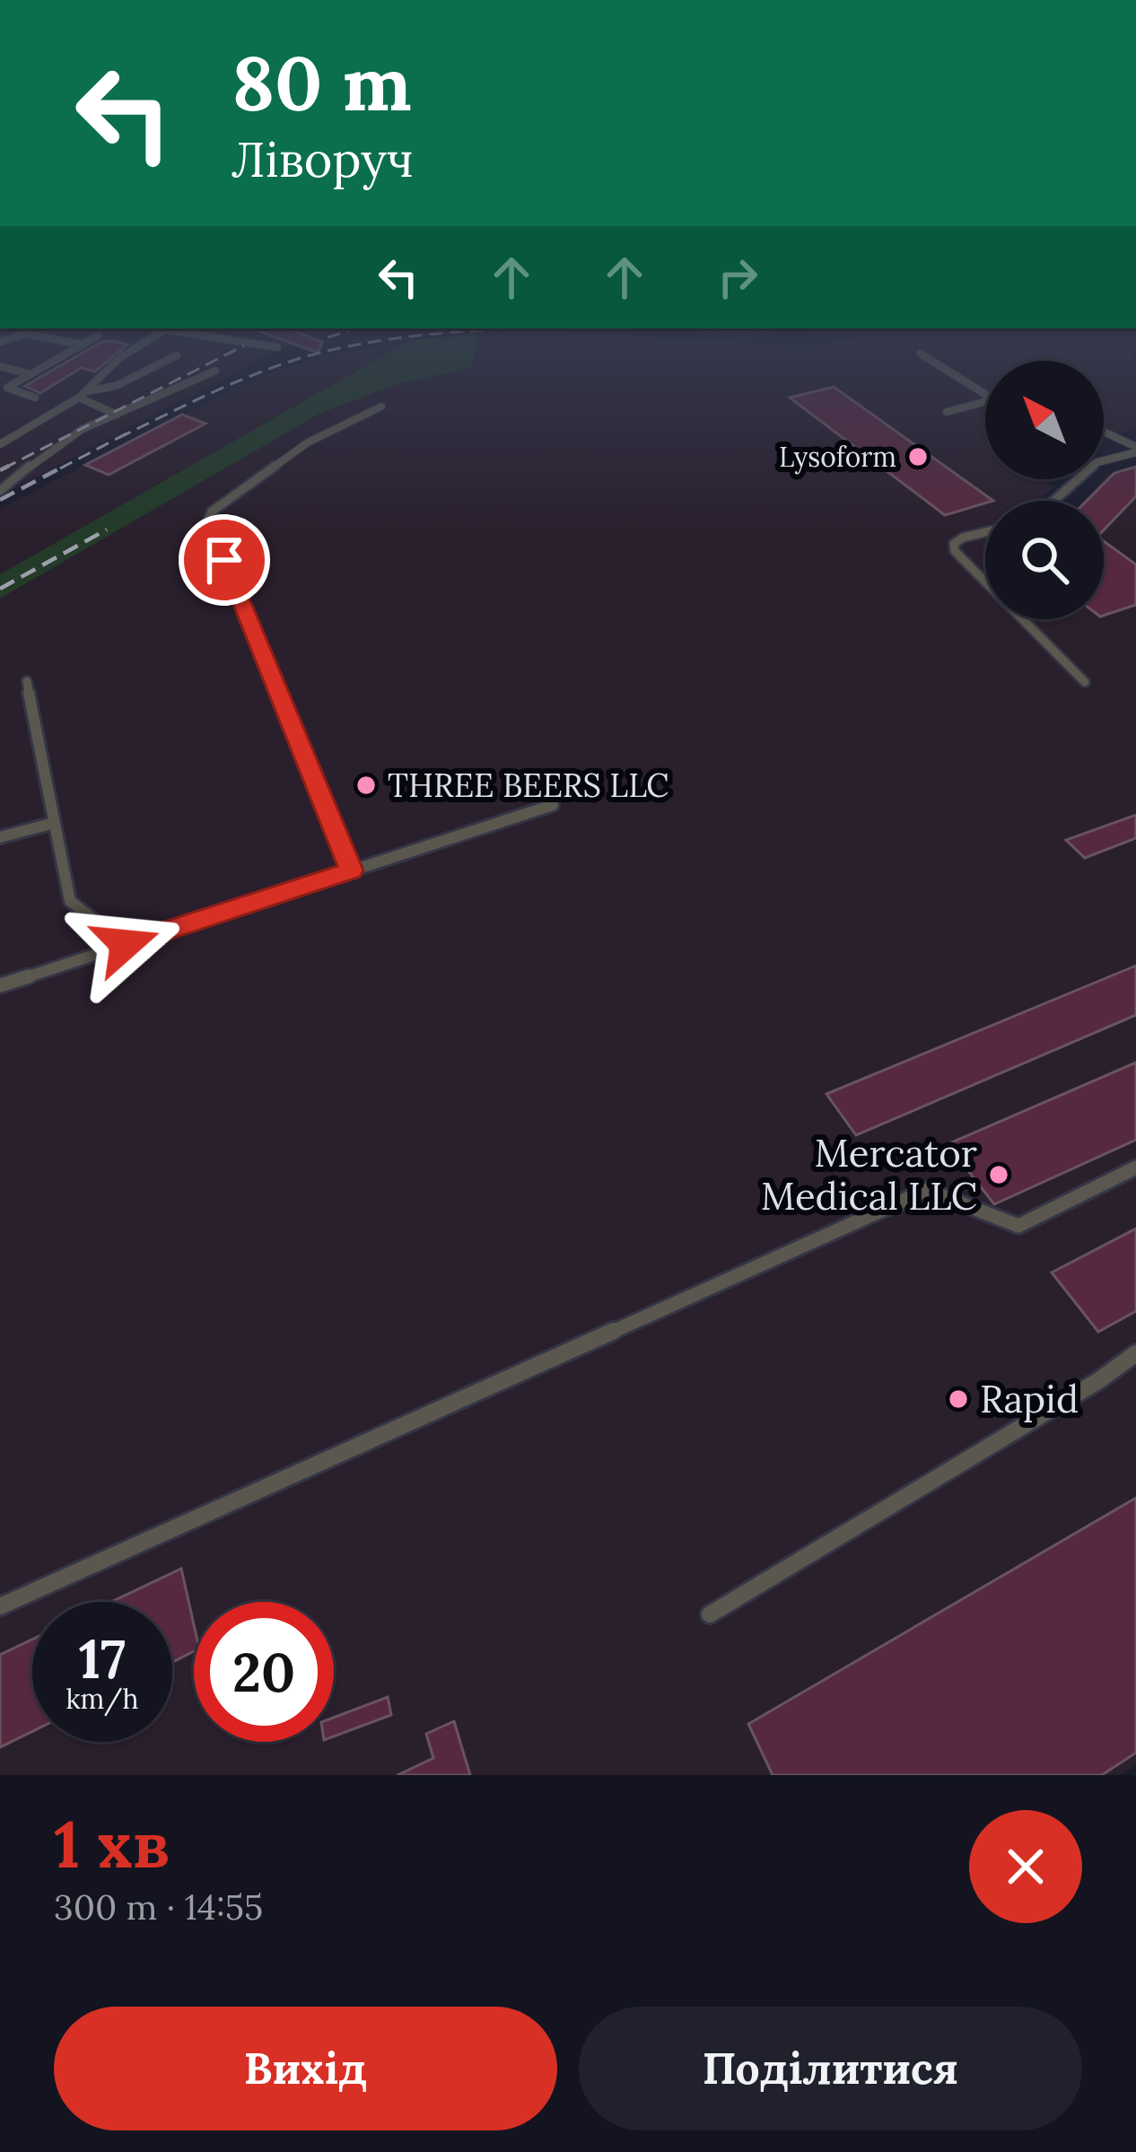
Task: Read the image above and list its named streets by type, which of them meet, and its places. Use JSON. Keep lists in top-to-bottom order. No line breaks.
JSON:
{"places":["Lysoform","THREE BEERS LLC","Mercator Medical LLC","Rapid"],"north":"top left","page":{"turn":["80 m","Ліворуч"],"speed":"17 km/h","limit":"20","heading":["1 хв","300 m · 14:55"],"buttons":["Вихід","Поділитися"]}}
